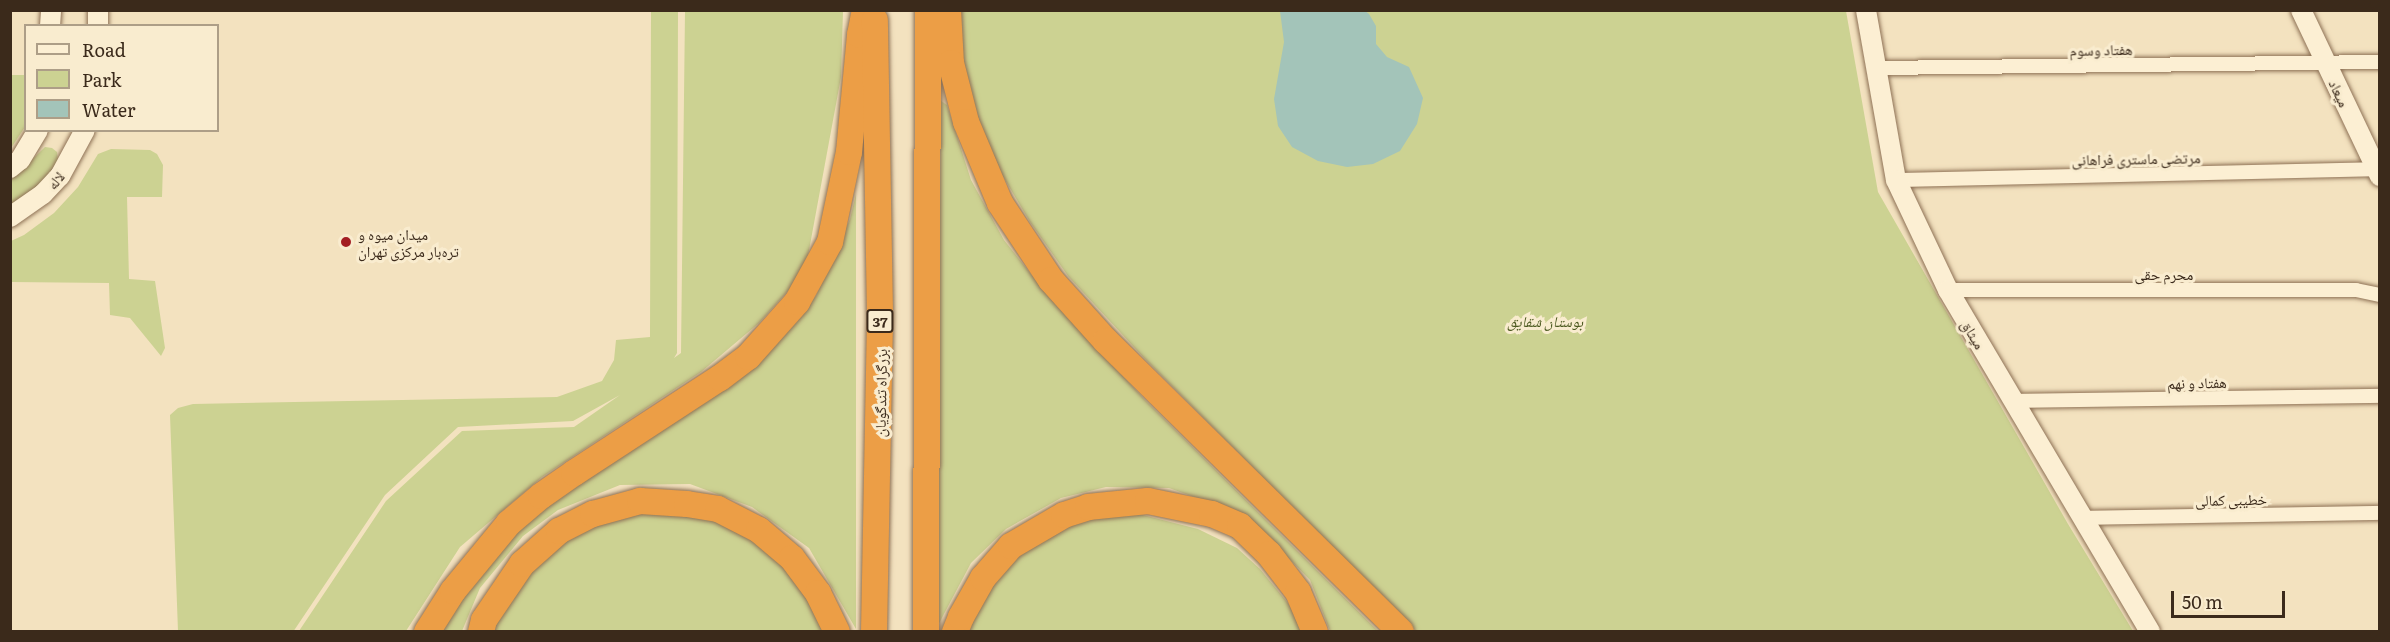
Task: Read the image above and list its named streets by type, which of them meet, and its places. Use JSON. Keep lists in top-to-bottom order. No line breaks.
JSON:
{"streets":{"highway":["37","بزرگراه تندگویان"],"street":["هفتاد وسوم","میعاد","مرتضی ماستری فراهانی","لاله","محرم حقی","میثاق","هفتاد و نهم","خطیبی کمالی"]},"crossings":[["هفتاد وسوم","میعاد"],["هفتاد وسوم","میثاق"],["میعاد","مرتضی ماستری فراهانی"],["مرتضی ماستری فراهانی","میثاق"],["محرم حقی","میثاق"],["میثاق","هفتاد و نهم"],["میثاق","خطیبی کمالی"]],"parks":["بوستان شقایق"],"places":["میدان میوه و تره‌بار مرکزی تهران"],"legend":["Road","Park","Water"],"scale_bar":"50 m"}
